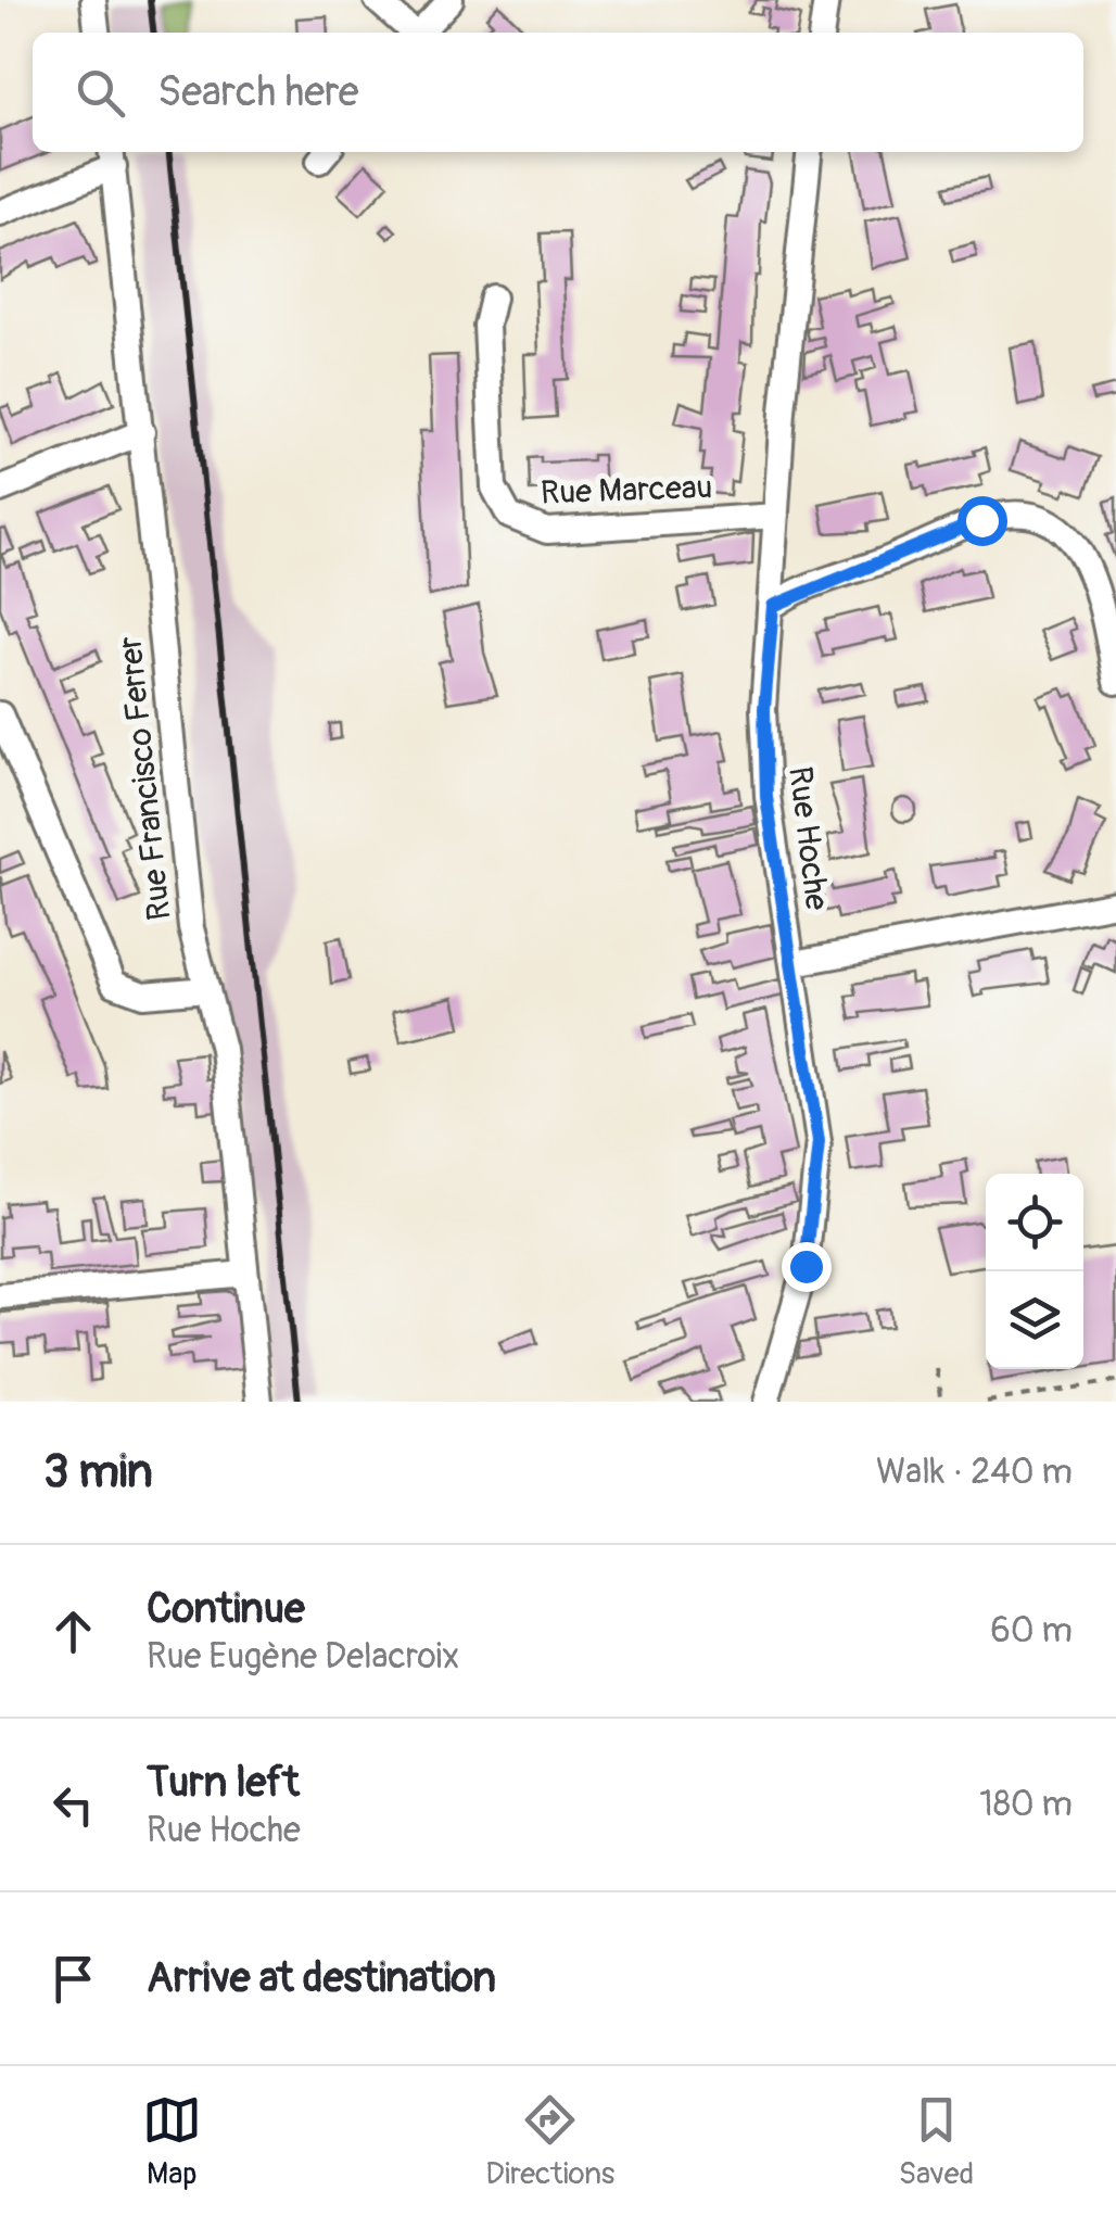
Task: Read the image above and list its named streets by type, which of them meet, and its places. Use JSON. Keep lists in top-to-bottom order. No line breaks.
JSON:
{"streets":{"street":["Rue Marceau","Rue Francisco Ferrer","Rue Hoche"]},"crossings":[["Rue Marceau","Rue Hoche"]],"page":{"search":"Search here","heading":["3 min","Walk · 240 m"],"list":[["Continue","Rue Eugène Delacroix","60 m"],["Turn left","Rue Hoche","180 m"],"Arrive at destination"],"nav":["Map","Directions","Saved"]}}
